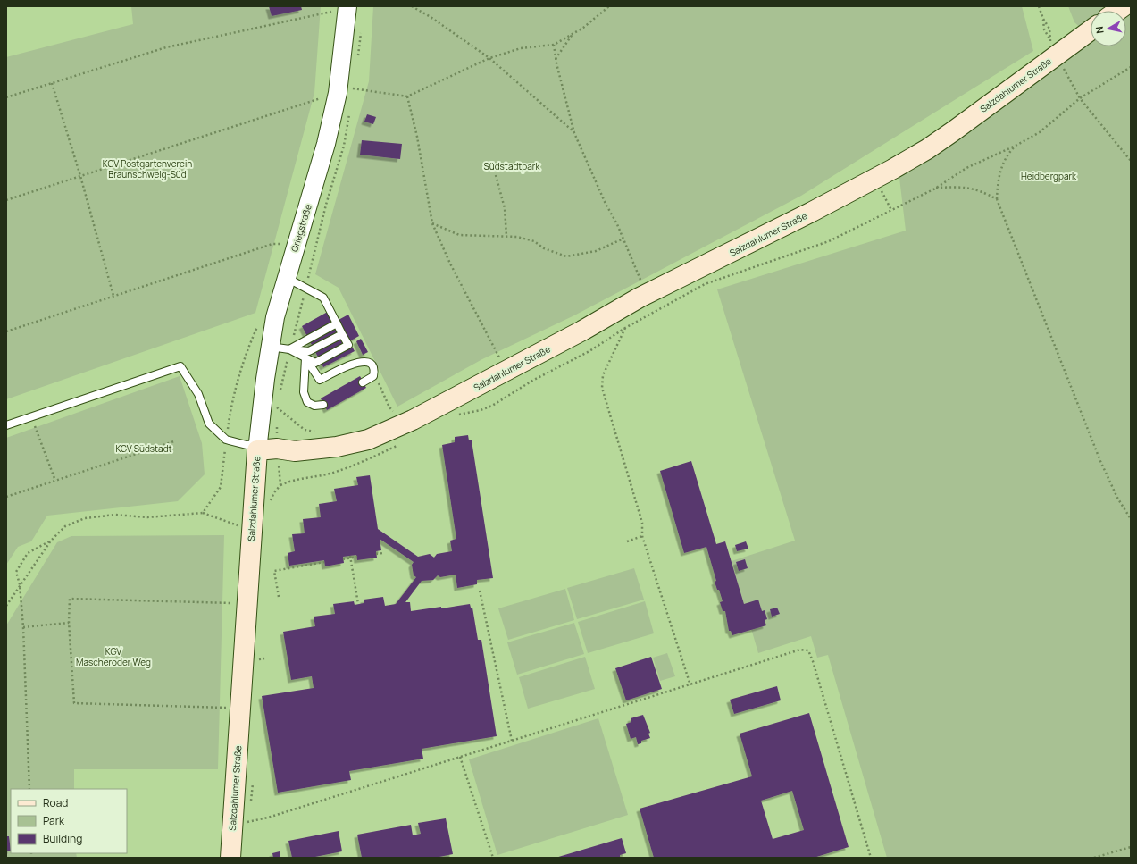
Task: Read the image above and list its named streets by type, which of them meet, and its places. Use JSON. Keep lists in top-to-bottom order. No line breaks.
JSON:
{"streets":{"main road":["Salzdahlumer Straße"],"street":["Griegstraße"]},"crossings":[["Salzdahlumer Straße","Griegstraße"]],"parks":["KGV Postgartenverein Braunschweig-Süd","Südstadtpark","Heidbergpark","KGV Südstadt","KGV Mascheroder Weg"],"legend":["Road","Park","Building"],"north":"left"}
